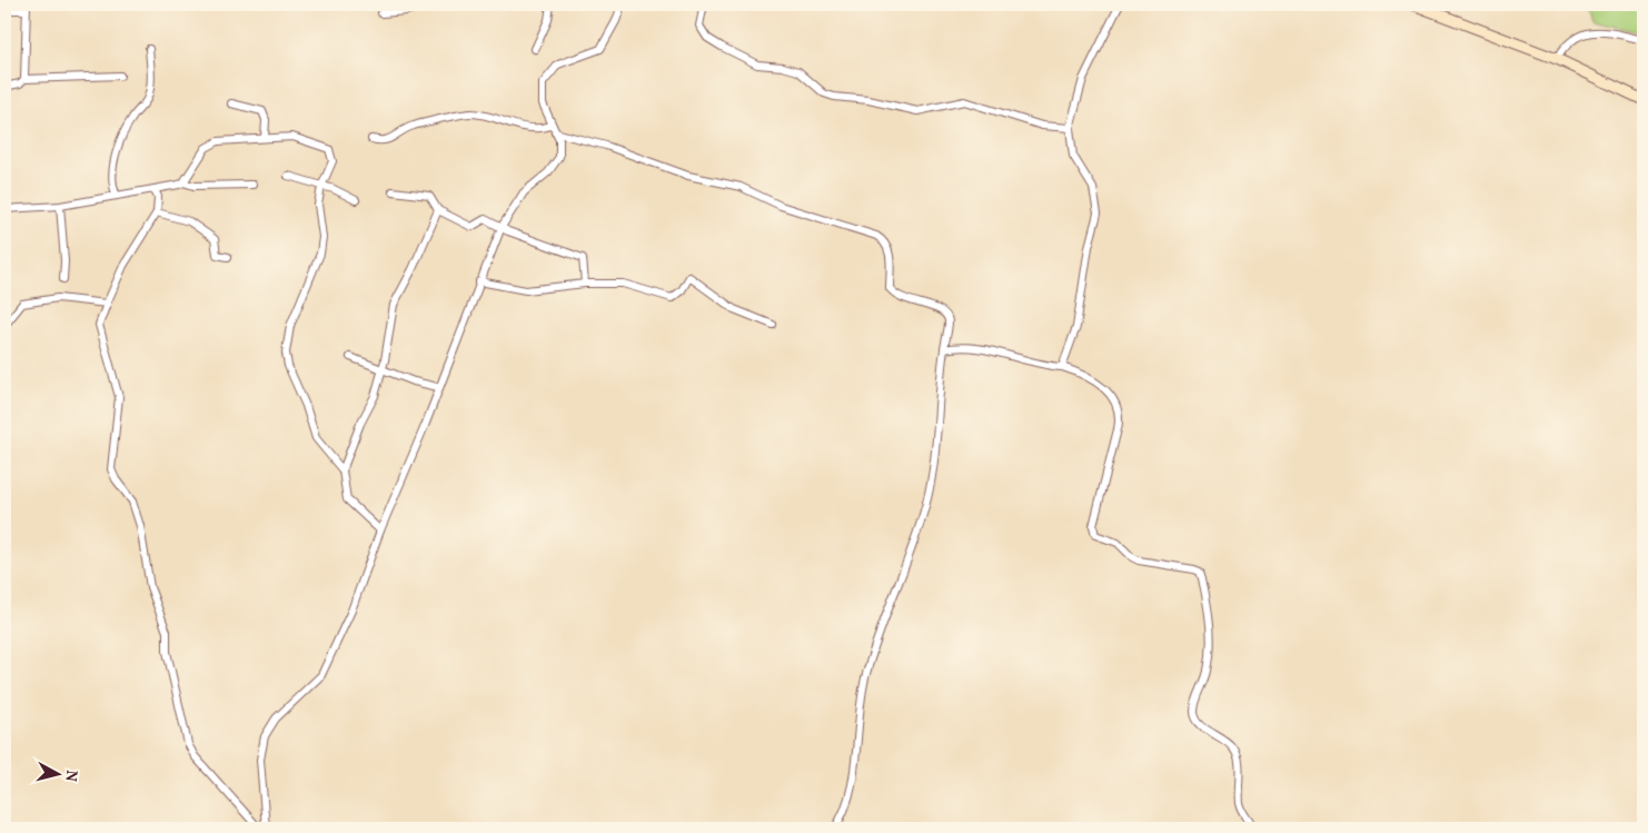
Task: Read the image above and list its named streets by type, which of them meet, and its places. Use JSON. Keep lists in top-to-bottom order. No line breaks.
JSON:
{"north":"right"}
